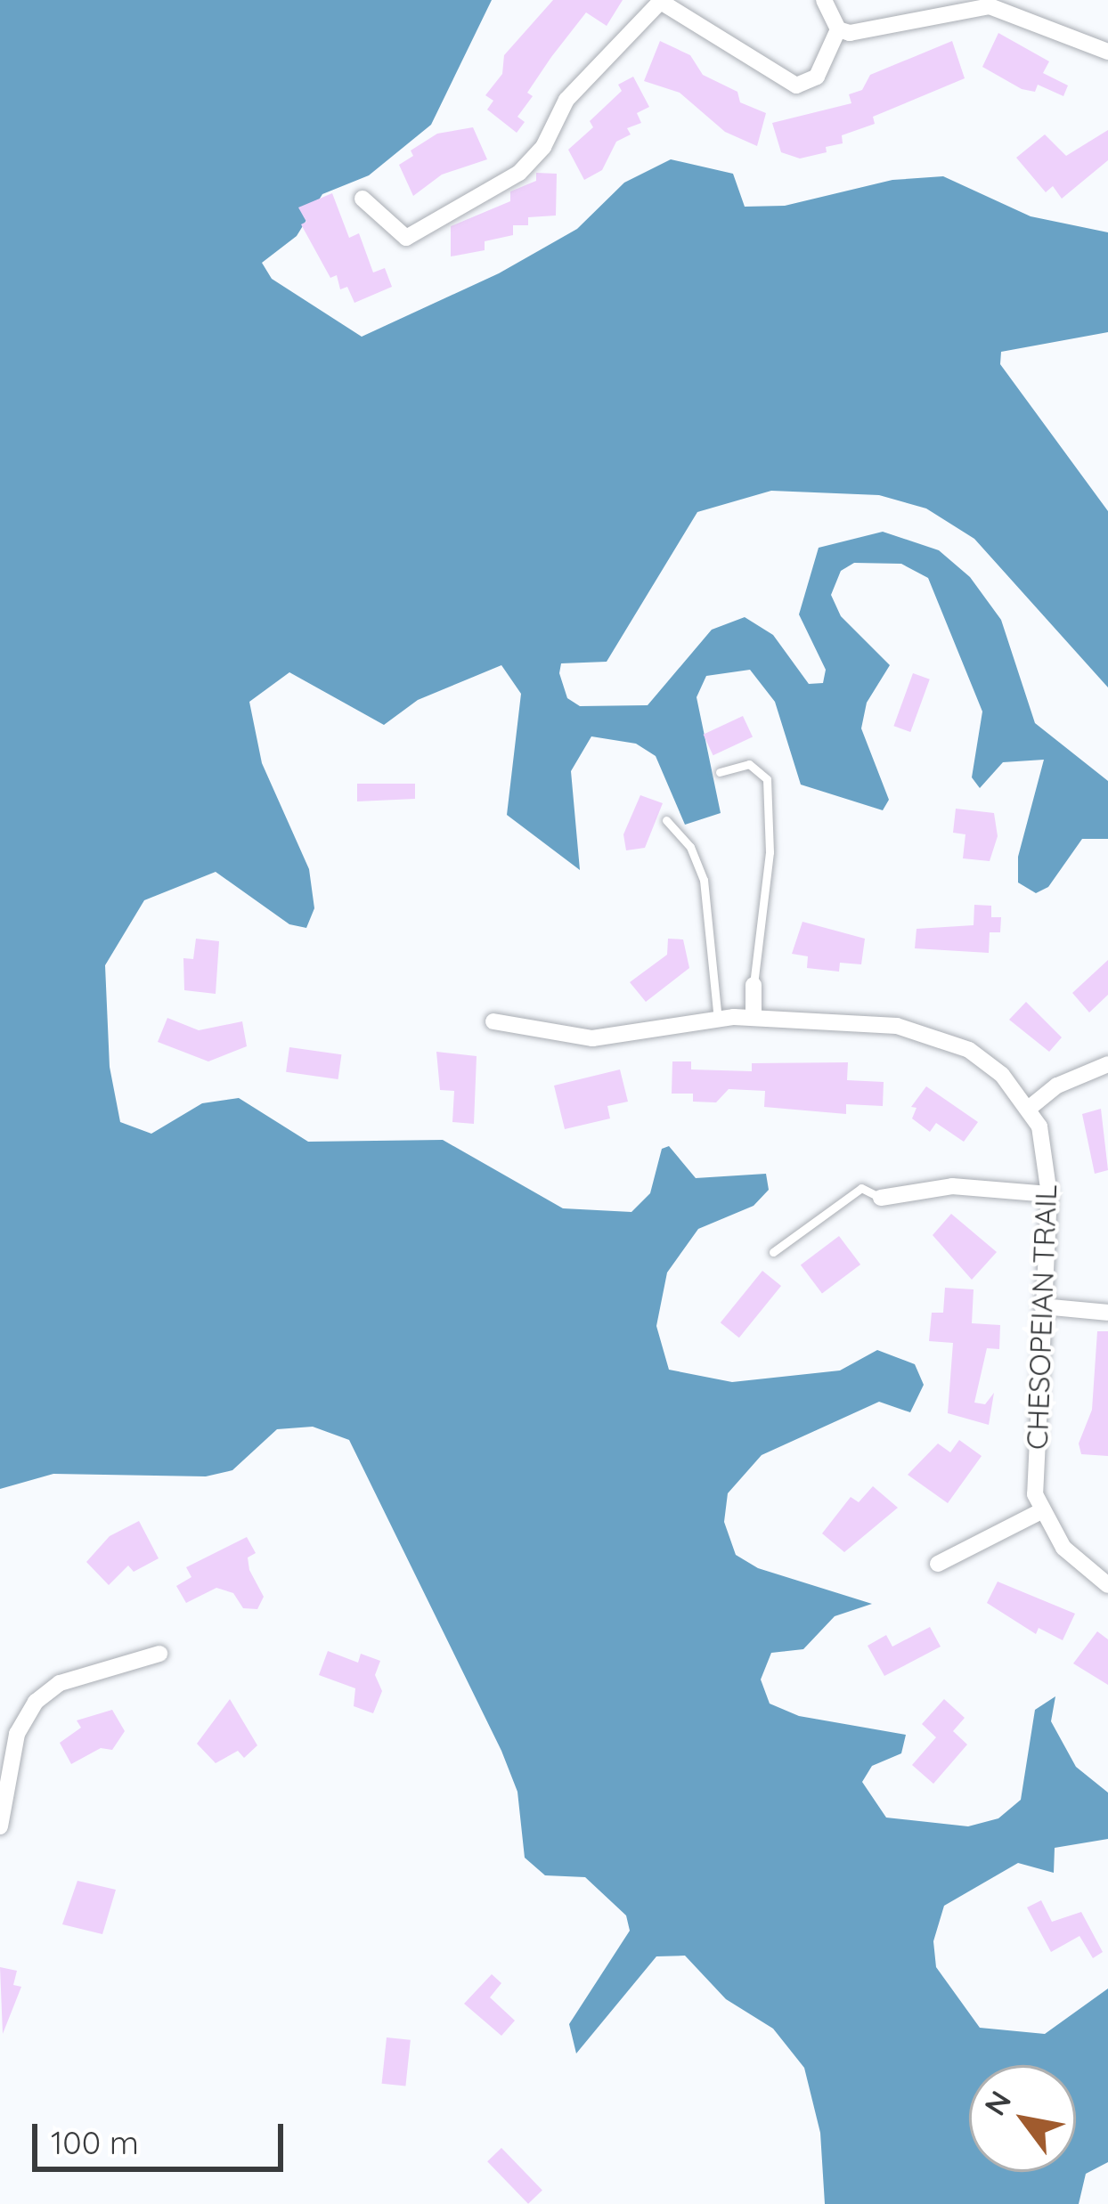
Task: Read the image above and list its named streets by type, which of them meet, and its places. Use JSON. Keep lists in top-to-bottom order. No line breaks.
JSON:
{"streets":{"street":["CHESOPEIAN TRAIL"]},"scale_bar":"100 m","north":"top left"}
